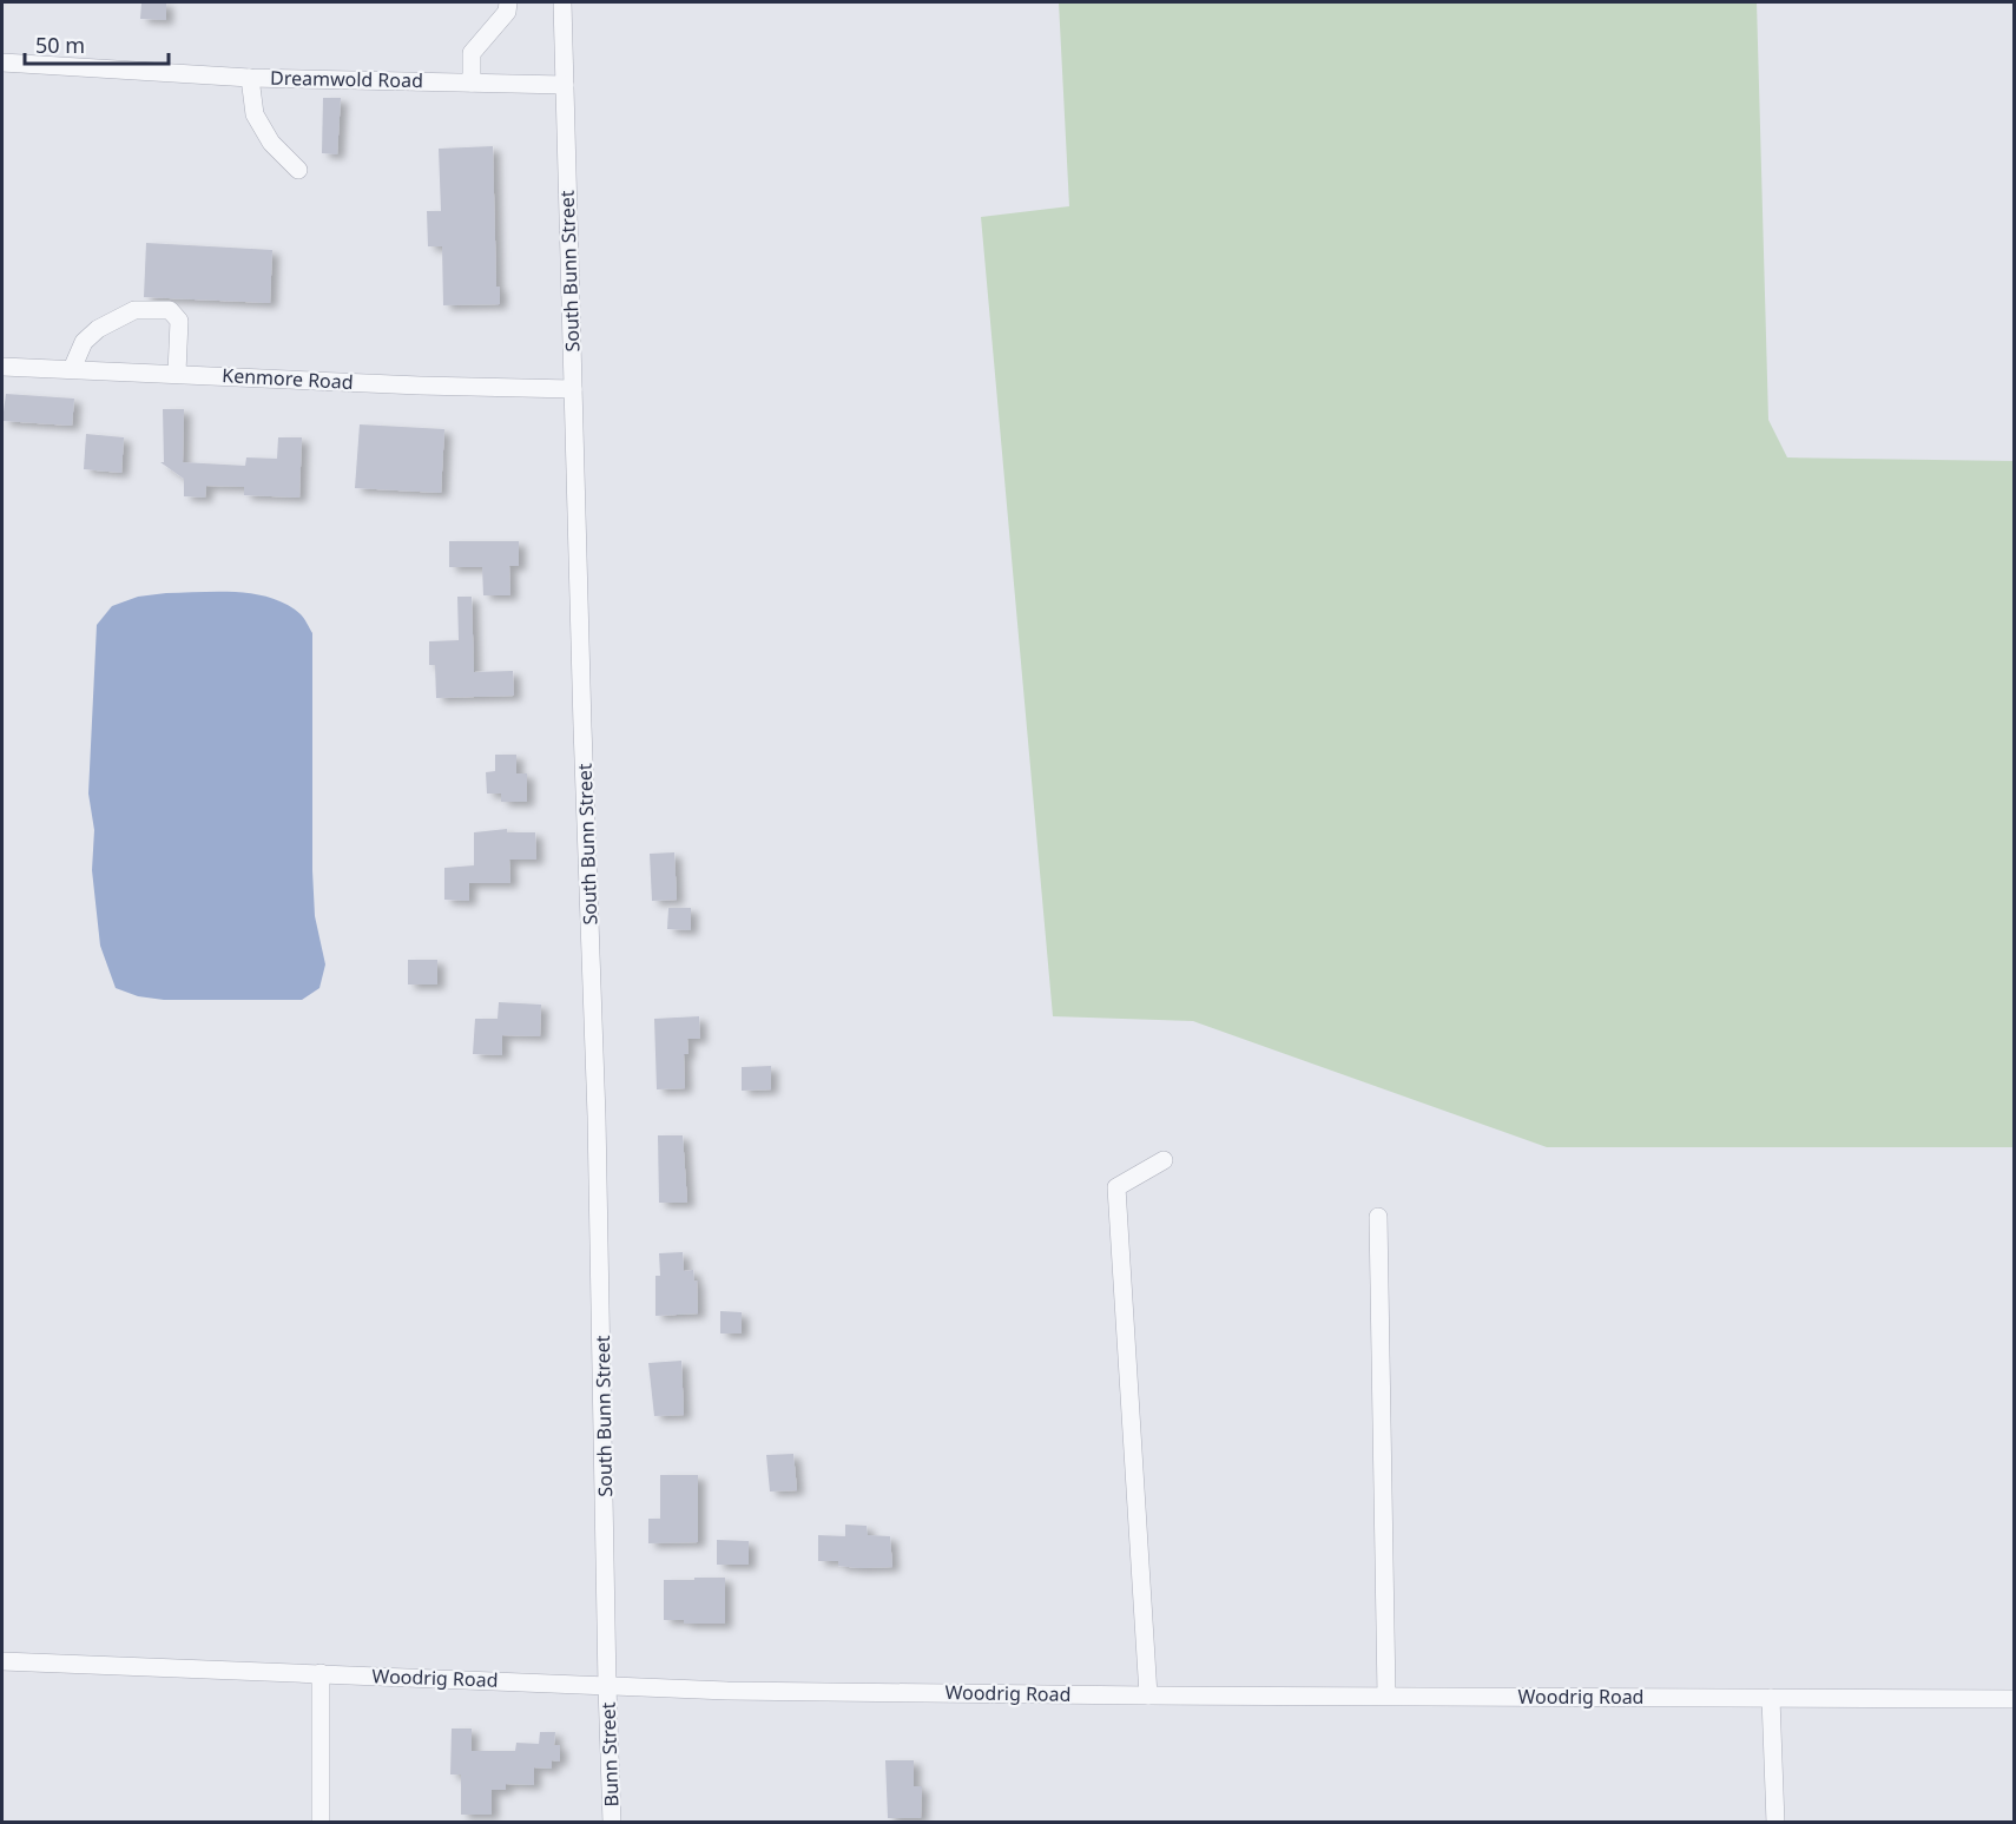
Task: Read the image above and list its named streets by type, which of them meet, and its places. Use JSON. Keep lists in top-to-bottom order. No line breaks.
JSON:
{"streets":{"street":["Dreamwold Road","South Bunn Street","Kenmore Road","Woodrig Road","Bunn Street"]},"crossings":[["Dreamwold Road","South Bunn Street"],["South Bunn Street","Kenmore Road"],["South Bunn Street","Woodrig Road"],["South Bunn Street","Bunn Street"],["Woodrig Road","Bunn Street"]],"scale_bar":"50 m"}
